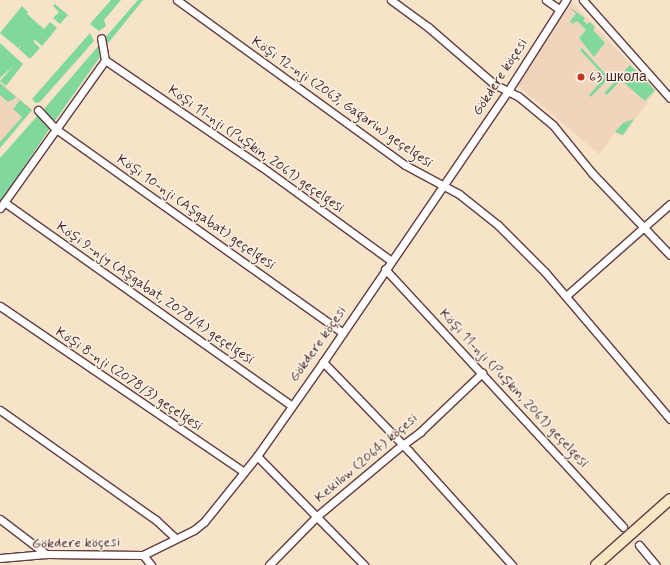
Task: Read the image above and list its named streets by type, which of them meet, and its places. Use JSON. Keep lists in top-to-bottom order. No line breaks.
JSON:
{"streets":{"street":["Gökdere köçesi","Köşi 12-nji (2063, Gagarin) geçelgesi","Köşi 11-nji (Puşkin, 2061) geçelgesi","Köşi 10-nji (Aşgabat) geçelgesi","Köşi 9-njy (Aşgabat, 2078/4) geçelgesi","Köşi 8-nji (2078/3) geçelgesi","Kekilow (2064) köçesi"]},"crossings":[["Gökdere köçesi","Köşi 12-nji (2063, Gagarin) geçelgesi"],["Gökdere köçesi","Köşi 11-nji (Puşkin, 2061) geçelgesi"],["Gökdere köçesi","Köşi 10-nji (Aşgabat) geçelgesi"],["Gökdere köçesi","Köşi 9-njy (Aşgabat, 2078/4) geçelgesi"],["Gökdere köçesi","Köşi 8-nji (2078/3) geçelgesi"],["Köşi 11-nji (Puşkin, 2061) geçelgesi","Kekilow (2064) köçesi"]],"places":["63 школа"]}
